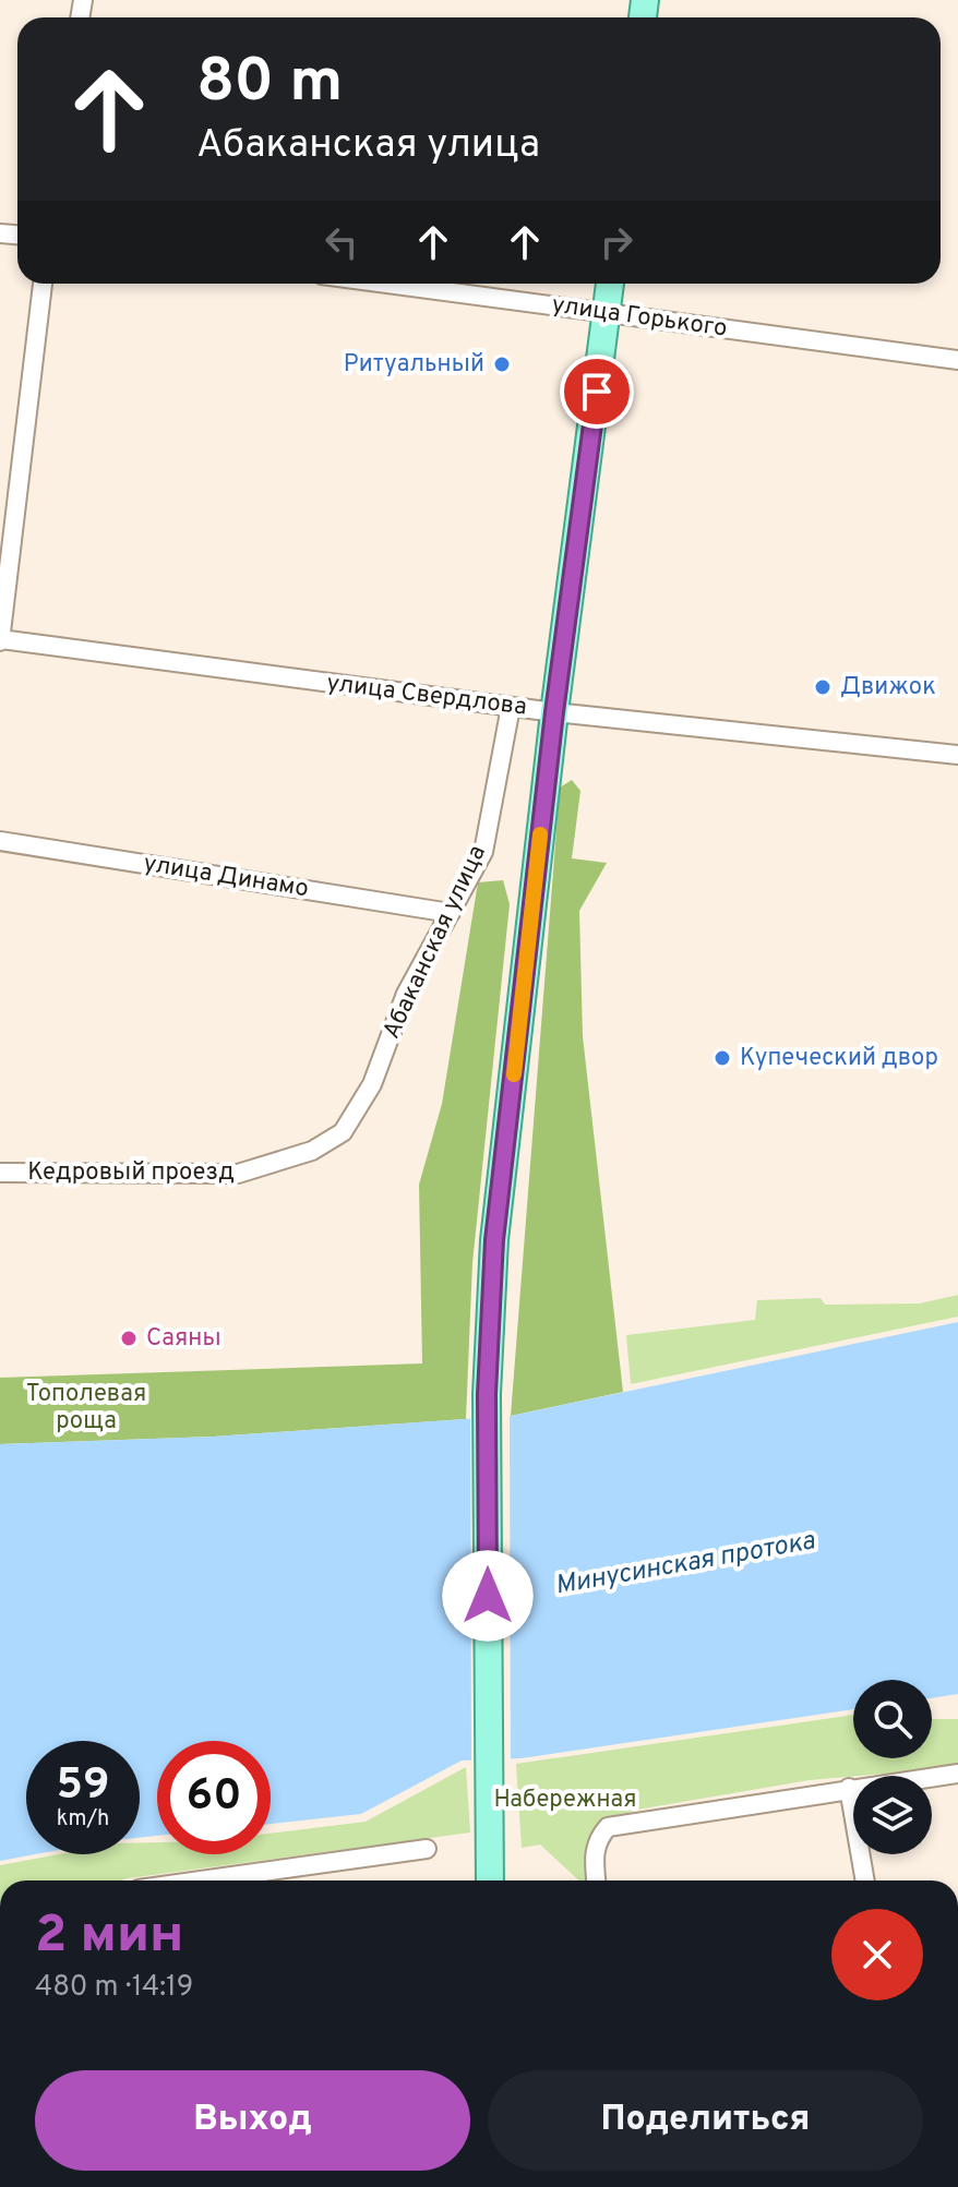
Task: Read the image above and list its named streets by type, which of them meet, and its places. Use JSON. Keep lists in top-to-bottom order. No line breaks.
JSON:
{"streets":{"street":["улица Горького","улица Свердлова","улица Динамо","Абаканская улица","Кедровый проезд"]},"crossings":[["улица Свердлова","Абаканская улица"],["улица Динамо","Абаканская улица"],["Абаканская улица","Кедровый проезд"]],"water":["Минусинская протока"],"parks":["Тополевая роща","Набережная"],"places":["Ритуальный","Движок","Купеческий двор","Саяны"],"page":{"turn":["80 m","Абаканская улица"],"speed":"59 km/h","limit":"60","heading":["2 мин","480 m · 14:19"],"buttons":["Выход","Поделиться"]}}
